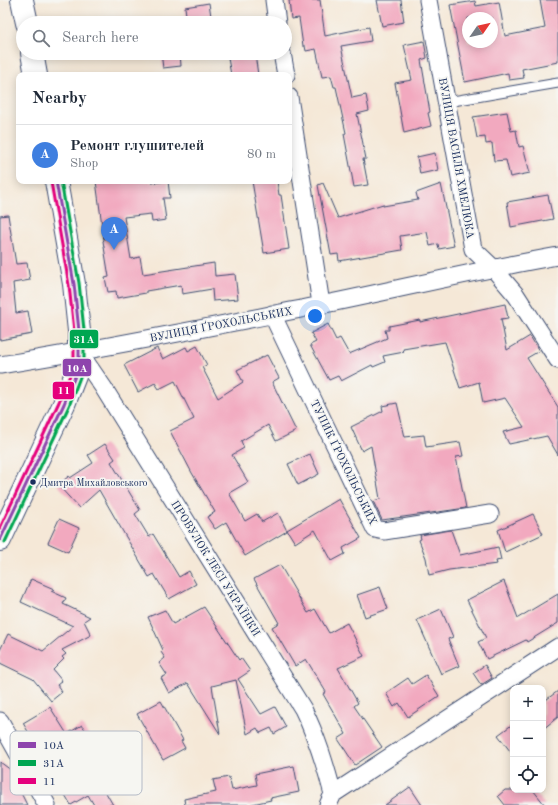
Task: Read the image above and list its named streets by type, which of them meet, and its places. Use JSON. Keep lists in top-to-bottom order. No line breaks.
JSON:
{"streets":{"street":["ВУЛИЦЯ ВАСИЛЯ ХМЕЛЮКА","ВУЛИЦЯ ҐРОХОЛЬСЬКИХ","ТУПИК ҐРОХОЛЬСЬКИХ","ПРОВУЛОК ЛЕСІ УКРАЇНКИ"]},"crossings":[["ВУЛИЦЯ ВАСИЛЯ ХМЕЛЮКА","ВУЛИЦЯ ҐРОХОЛЬСЬКИХ"],["ВУЛИЦЯ ҐРОХОЛЬСЬКИХ","ТУПИК ҐРОХОЛЬСЬКИХ"],["ВУЛИЦЯ ҐРОХОЛЬСЬКИХ","ПРОВУЛОК ЛЕСІ УКРАЇНКИ"]],"places":["Дмитра Михайловського"],"lines":["transit line 10А","transit line 31А","transit line 11"],"legend":["10А","31А","11"],"north":"top right","page":{"search":"Search here","heading":"Nearby","list":[{"mark":"A","name":"Ремонт глушителей","note":"Shop","value":"80 m"}],"pins":"A","map_buttons":["+","−"]}}
